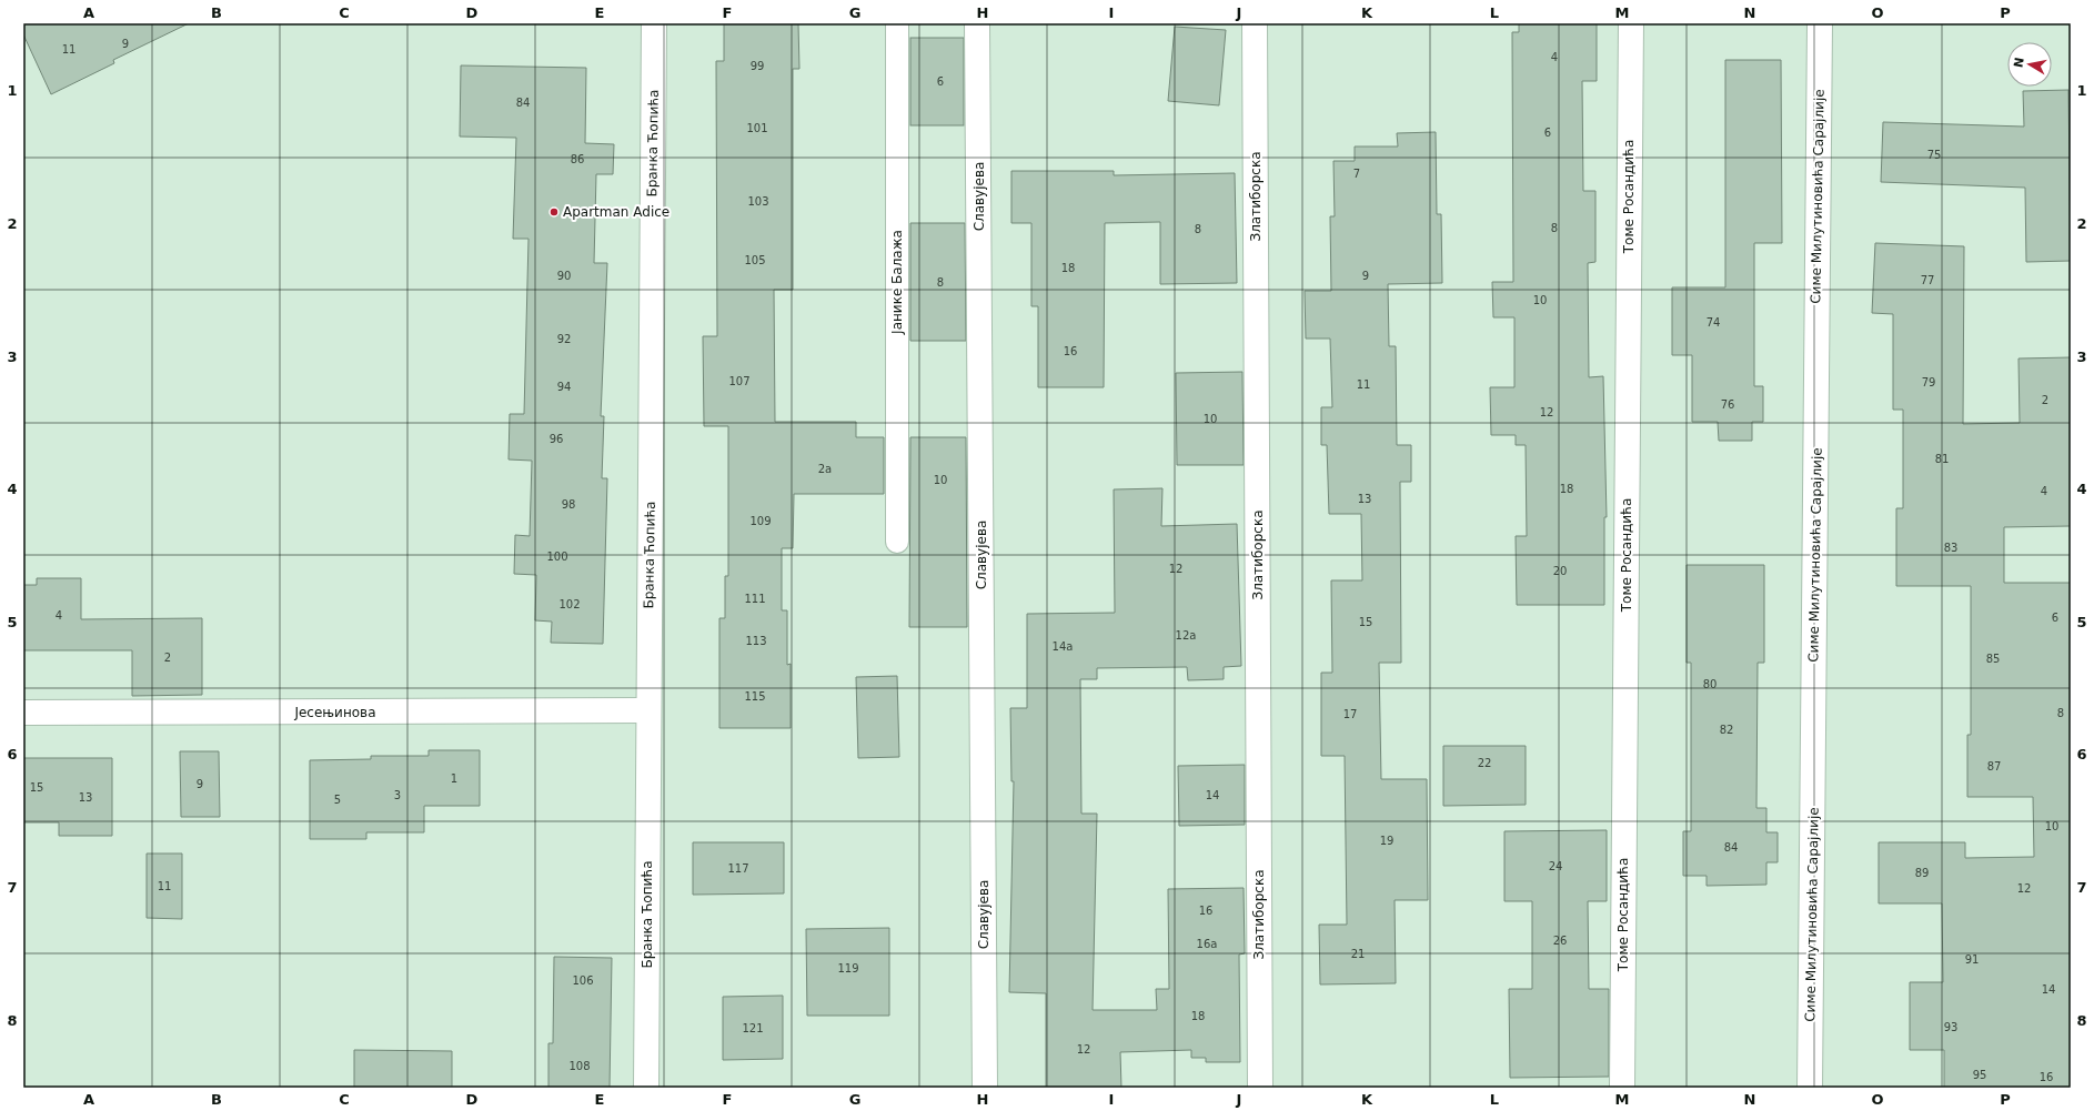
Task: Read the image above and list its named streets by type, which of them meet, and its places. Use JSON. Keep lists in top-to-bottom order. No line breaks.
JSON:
{"streets":{"street":["Бранка Ћопића","Славујева","Златиборска","Томе Росандића","Симе Милутиновића Сарајлије","Јесењинова"],"lane":["Јанике Балажа"]},"crossings":[["Бранка Ћопића","Јесењинова"]],"places":["Apartman Adice"],"house_numbers":["9","11","4","99","6","84","101","6","75","86","7","103","8","8","105","18","90","9","77","8","10","74","92","16","107","79","11","94","2","76","12","10","96","81","2a","10","18","4","13","98","109","83","100","12","20","111","102","4","6","15","12a","113","14a","2","85","80","115","8","17","82","22","87","1","9","15","3","14","13","5","10","19","84","24","117","89","11","12","16","26","16a","21","91","119","106","14","18","93","121","12","108","95","16"],"north":"left","grid":{"columns":["A","B","C","D","E","F","G","H","I","J","K","L","M","N","O","P"],"rows":["1","2","3","4","5","6","7","8"]}}
